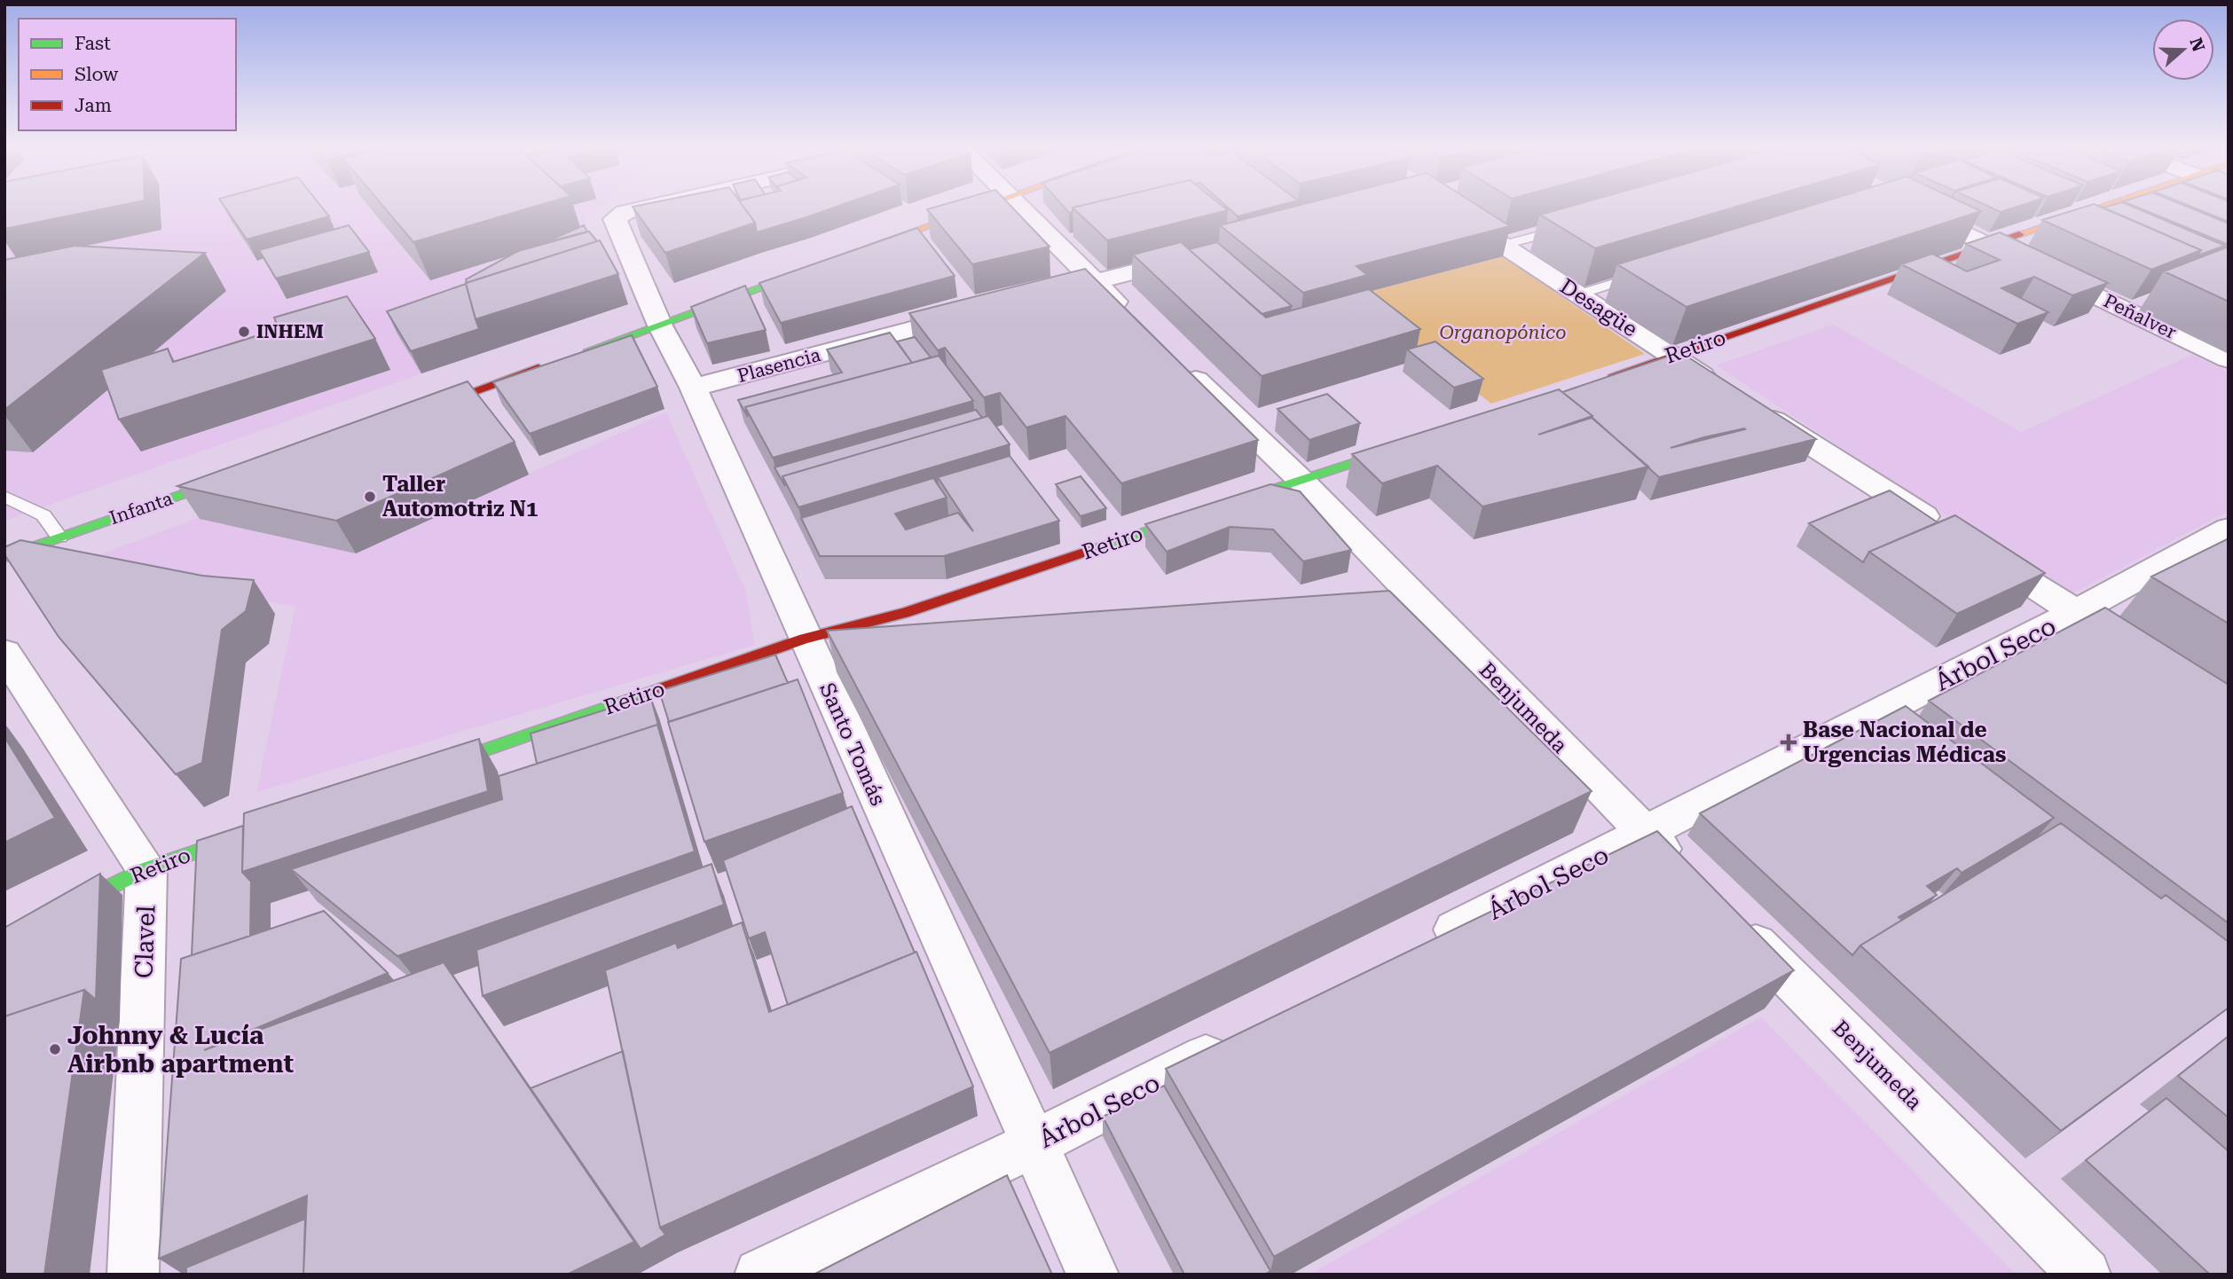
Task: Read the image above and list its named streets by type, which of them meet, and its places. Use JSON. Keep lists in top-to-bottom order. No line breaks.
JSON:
{"streets":{"street":["Desagüe","Peñalver","Retiro","Plasencia","Infanta","Árbol Seco","Benjumeda","Santo Tomás","Clavel"]},"crossings":[["Desagüe","Retiro"],["Peñalver","Retiro"],["Retiro","Benjumeda"],["Retiro","Santo Tomás"],["Retiro","Clavel"],["Plasencia","Santo Tomás"],["Árbol Seco","Benjumeda"],["Árbol Seco","Santo Tomás"]],"parks":["Organopónico"],"places":{"other":["INHEM","Taller Automotriz N1","Johnny & Lucía Airbnb apartment"],"health":["Base Nacional de Urgencias Médicas"]},"legend":["Fast","Slow","Jam"],"north":"right"}
